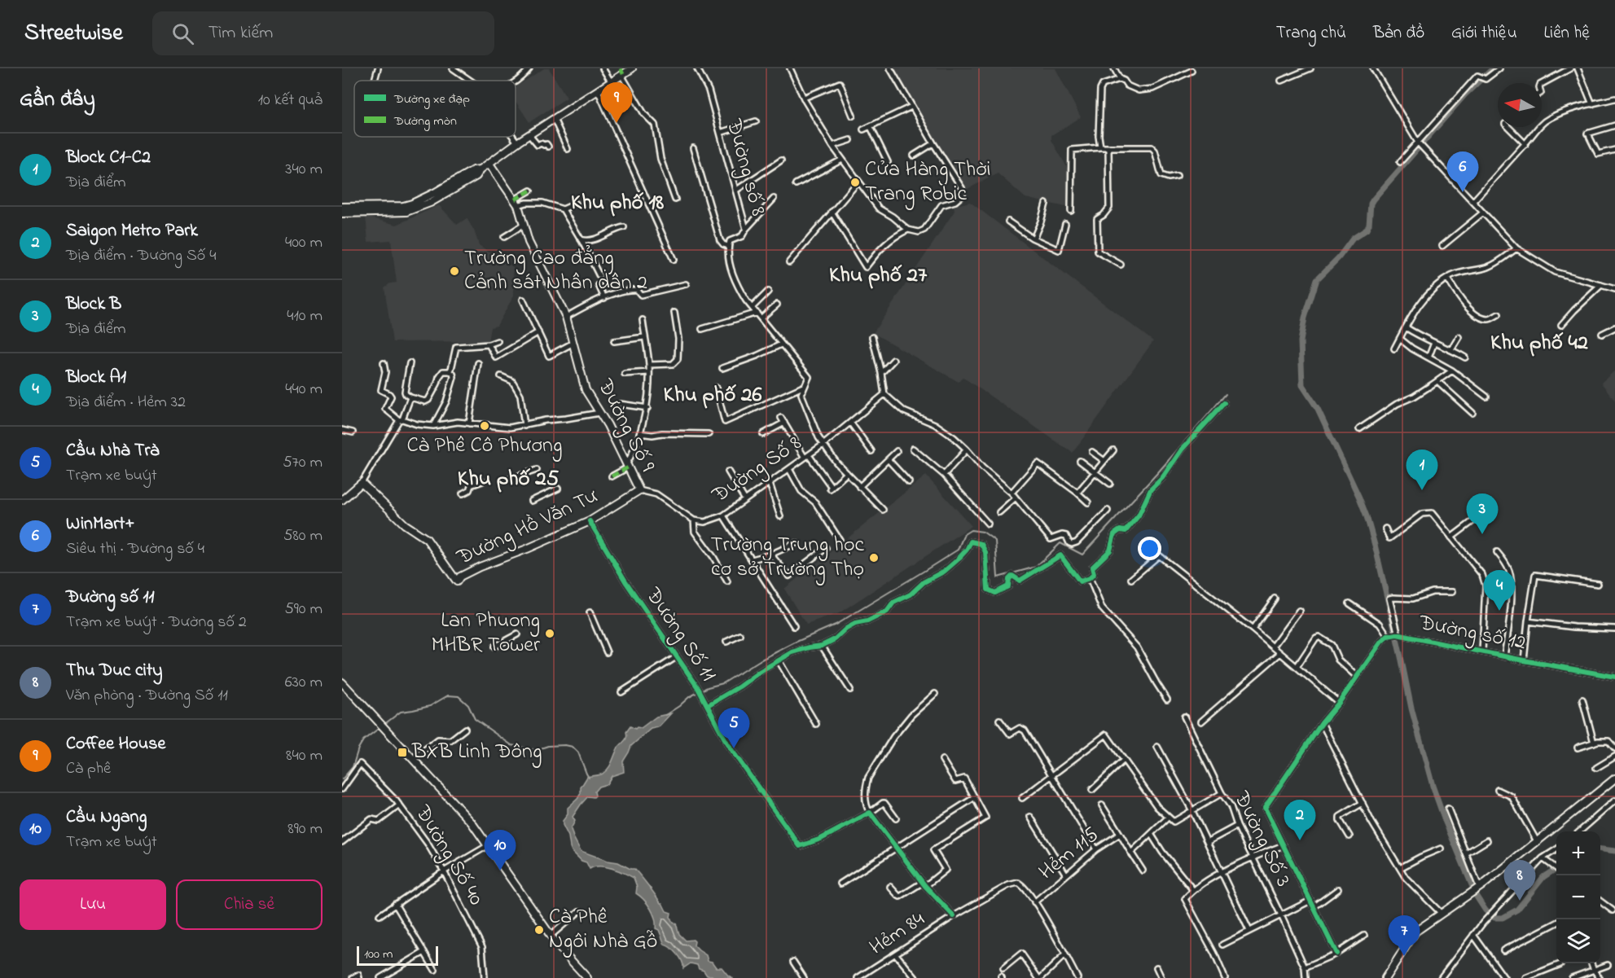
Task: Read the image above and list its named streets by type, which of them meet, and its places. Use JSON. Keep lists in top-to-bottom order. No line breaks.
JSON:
{"streets":{"street":["Đường số 8","Đường Số 9","Đường Số 8","Đường Hồ Văn Tư","Đường số 12","Đường Số 11","Đường Số 3","Hẻm 115","Đường Số 40","Hẻm 84"]},"crossings":[["Đường số 8","Đường Số 8"],["Đường Số 9","Đường Số 8"],["Đường Số 9","Đường Hồ Văn Tư"],["Đường Số 8","Đường Hồ Văn Tư"],["Đường Hồ Văn Tư","Đường Số 11"]],"districts":["Khu phố 18","Khu phố 27","Khu phố 42","Khu phố 26","Khu phố 25"],"places":{"other":["Cửa Hàng Thời Trang Robic","Trường Cao đẳng Cảnh sát Nhân dân 2","Cà Phê Cô Phương","Trường Trung học cơ sở Trường Thọ","Lan Phuong MHBR Tower","Cà Phê Ngôi Nhà Gỗ"],"transit":["BXB Linh Đông"]},"legend":["Đường xe đạp","Đường mòn"],"scale_bar":"100 m","north":"left","page":{"header":"Streetwise","search":"Tìm kiếm","nav":["Trang chủ","Bản đồ","Giới thiệu","Liên hệ"],"heading":["Gần đây","10 kết quả"],"pins":["9","6","1","3","4","5","2","10","8","7"],"list":[{"mark":"1","name":"Block C1-C2","note":"Địa điểm","value":"340 m"},{"mark":"2","name":"Saigon Metro Park","note":"Địa điểm · Đường Số 4","value":"400 m"},{"mark":"3","name":"Block B","note":"Địa điểm","value":"410 m"},{"mark":"4","name":"Block A1","note":"Địa điểm · Hẻm 32","value":"440 m"},{"mark":"5","name":"Cầu Nhà Trà","note":"Trạm xe buýt","value":"570 m"},{"mark":"6","name":"WinMart+","note":"Siêu thị · Đường số 4","value":"580 m"},{"mark":"7","name":"Đường số 11","note":"Trạm xe buýt · Đường số 2","value":"590 m"},{"mark":"8","name":"Thu Duc city","note":"Văn phòng · Đường Số 11","value":"630 m"},{"mark":"9","name":"Coffee House","note":"Cà phê","value":"840 m"},{"mark":"10","name":"Cầu Ngang","note":"Trạm xe buýt","value":"890 m"}],"map_buttons":["+","−"],"buttons":["Lưu","Chia sẻ"],"scale":"100 m"}}
